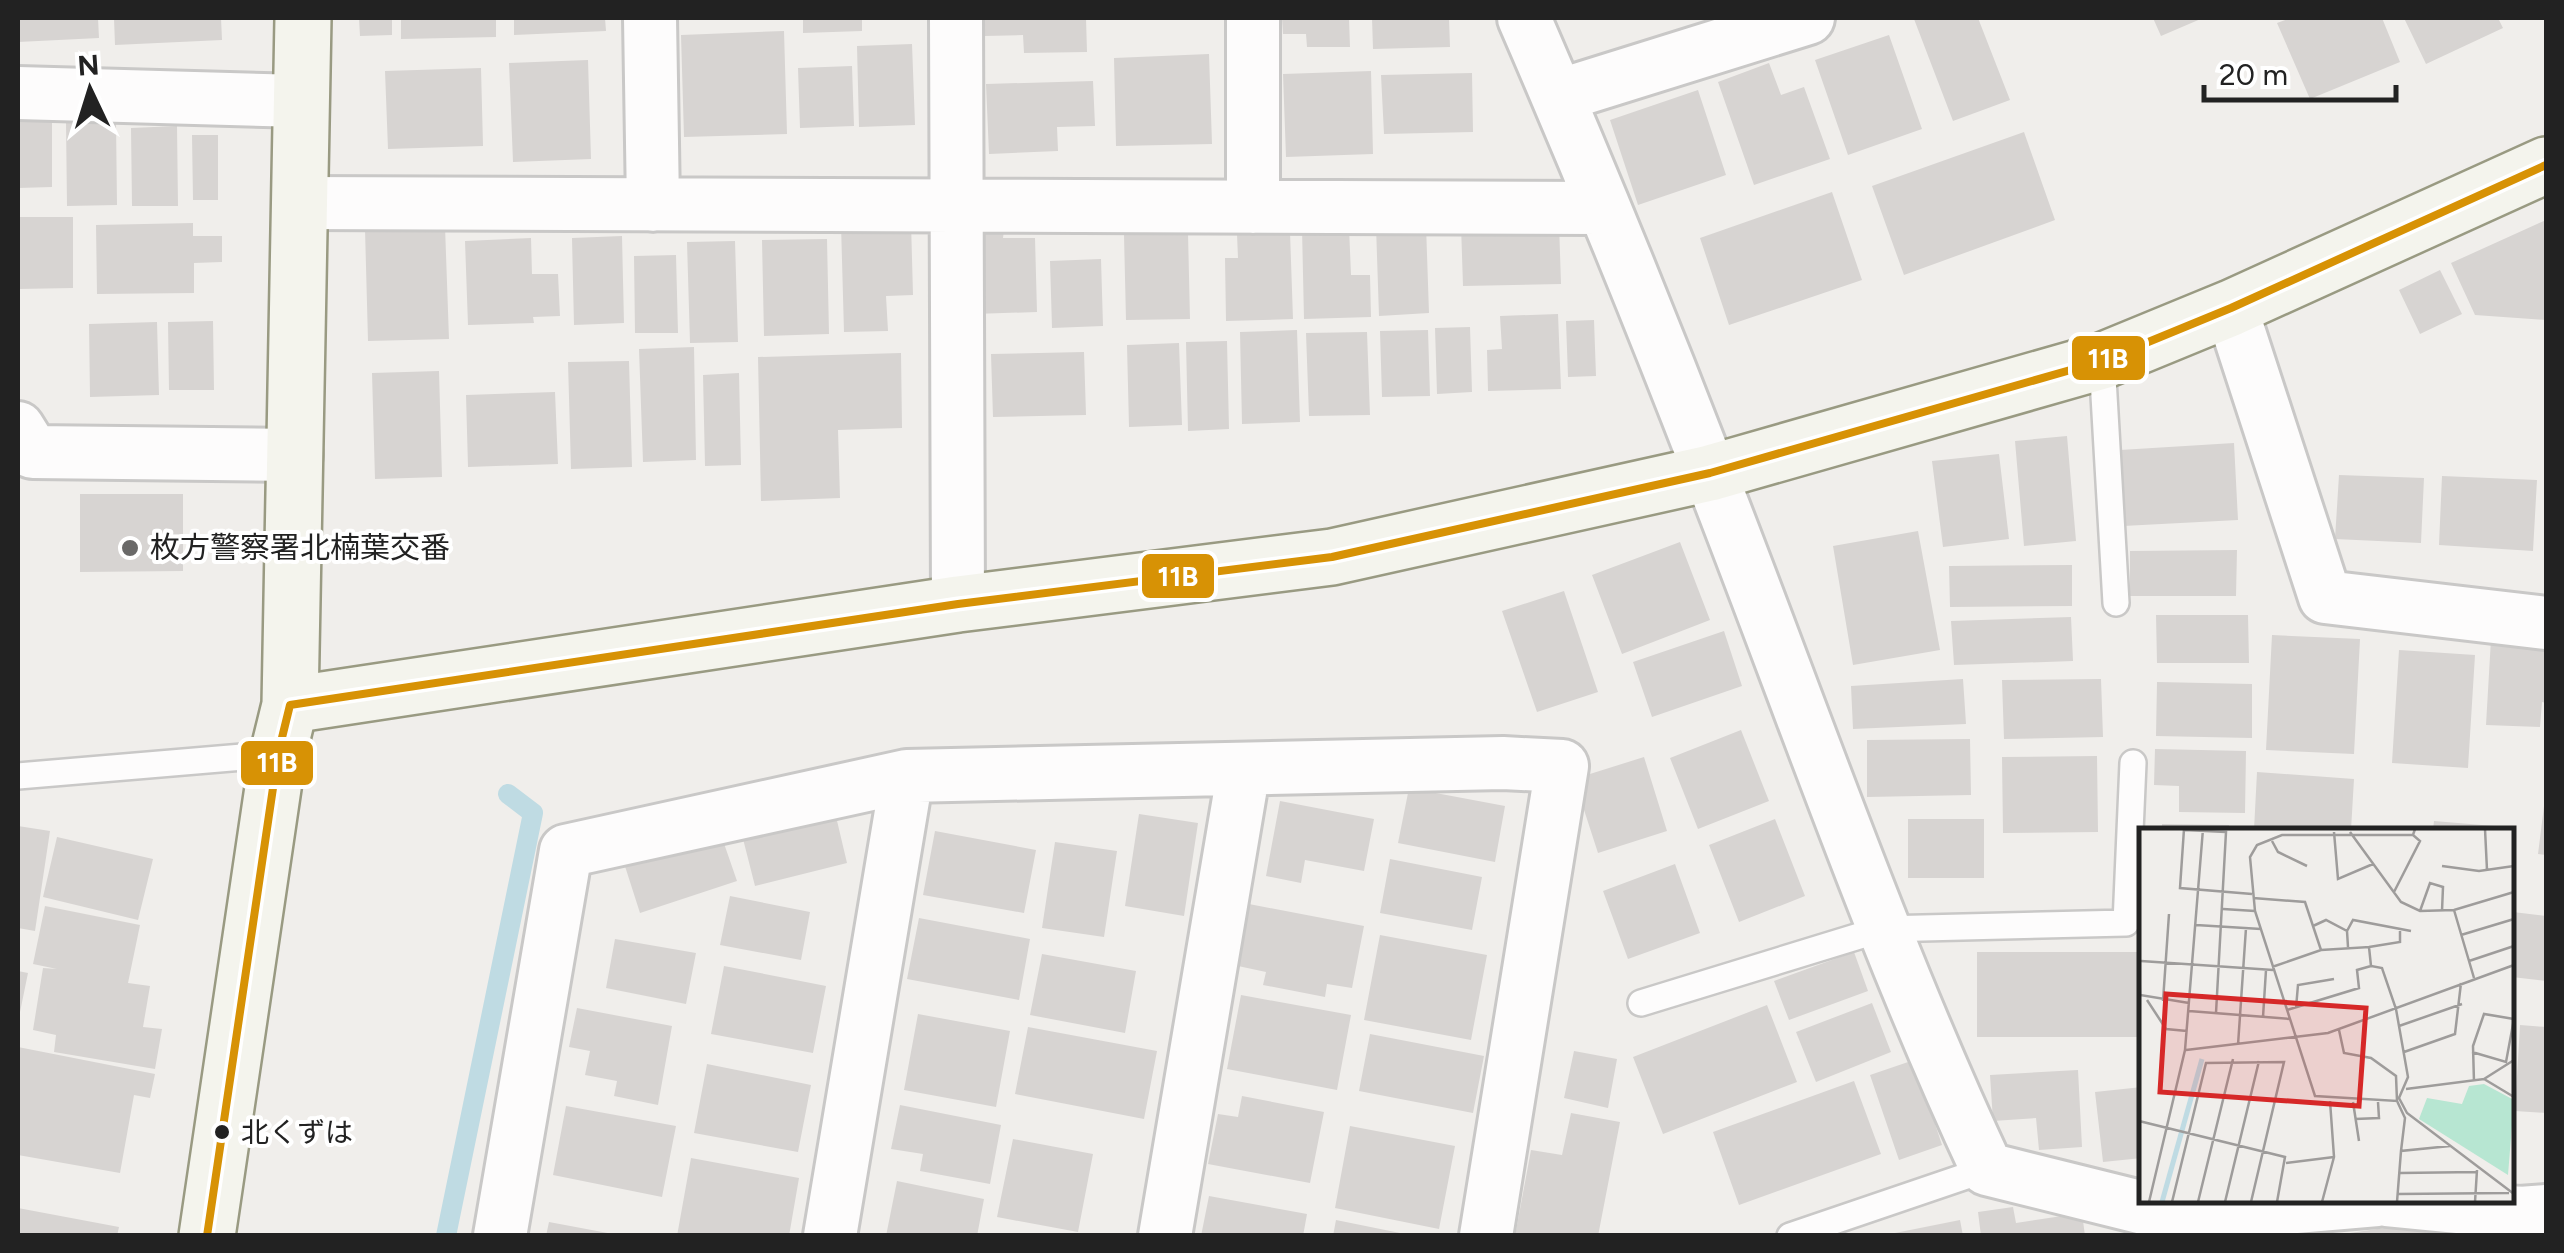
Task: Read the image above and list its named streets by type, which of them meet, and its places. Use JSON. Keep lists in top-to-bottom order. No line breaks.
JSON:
{"places":["枚方警察署北楠葉交番","北くずは"],"lines":["transit line 11B"],"scale_bar":"20 m","north":"top"}
